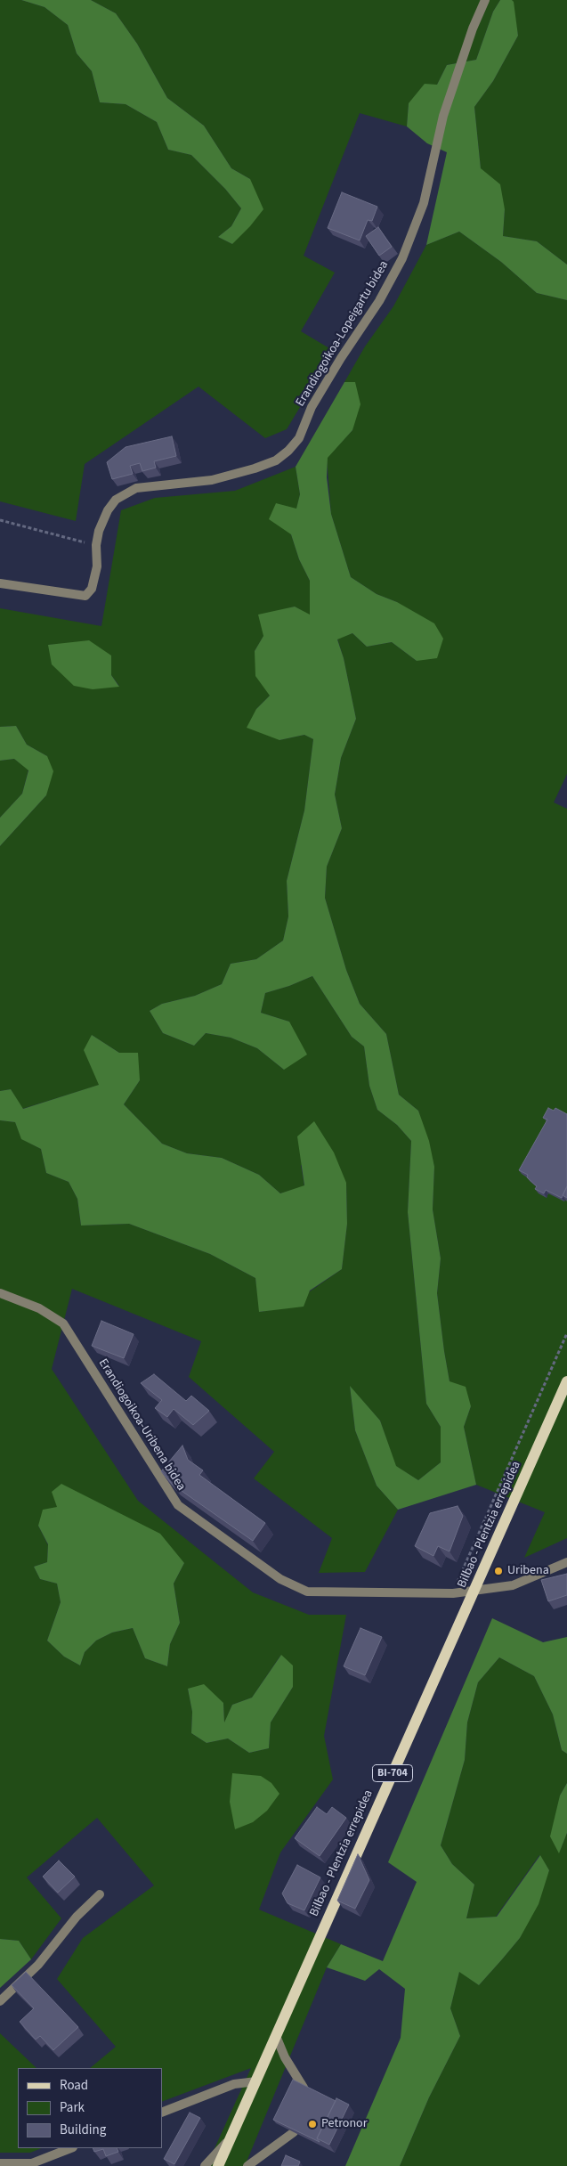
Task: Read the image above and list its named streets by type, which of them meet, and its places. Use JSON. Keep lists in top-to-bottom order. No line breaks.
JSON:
{"streets":{"main road":["Bilbao - Plentzia errepidea","BI-704"],"street":["Erandiogoikoa-Lopeigartu bidea","Erandiogoikoa-Uribena bidea"]},"crossings":[["Erandiogoikoa-Uribena bidea","Bilbao - Plentzia errepidea"]],"places":["Uribena","Petronor"],"legend":["Road","Park","Building"]}
